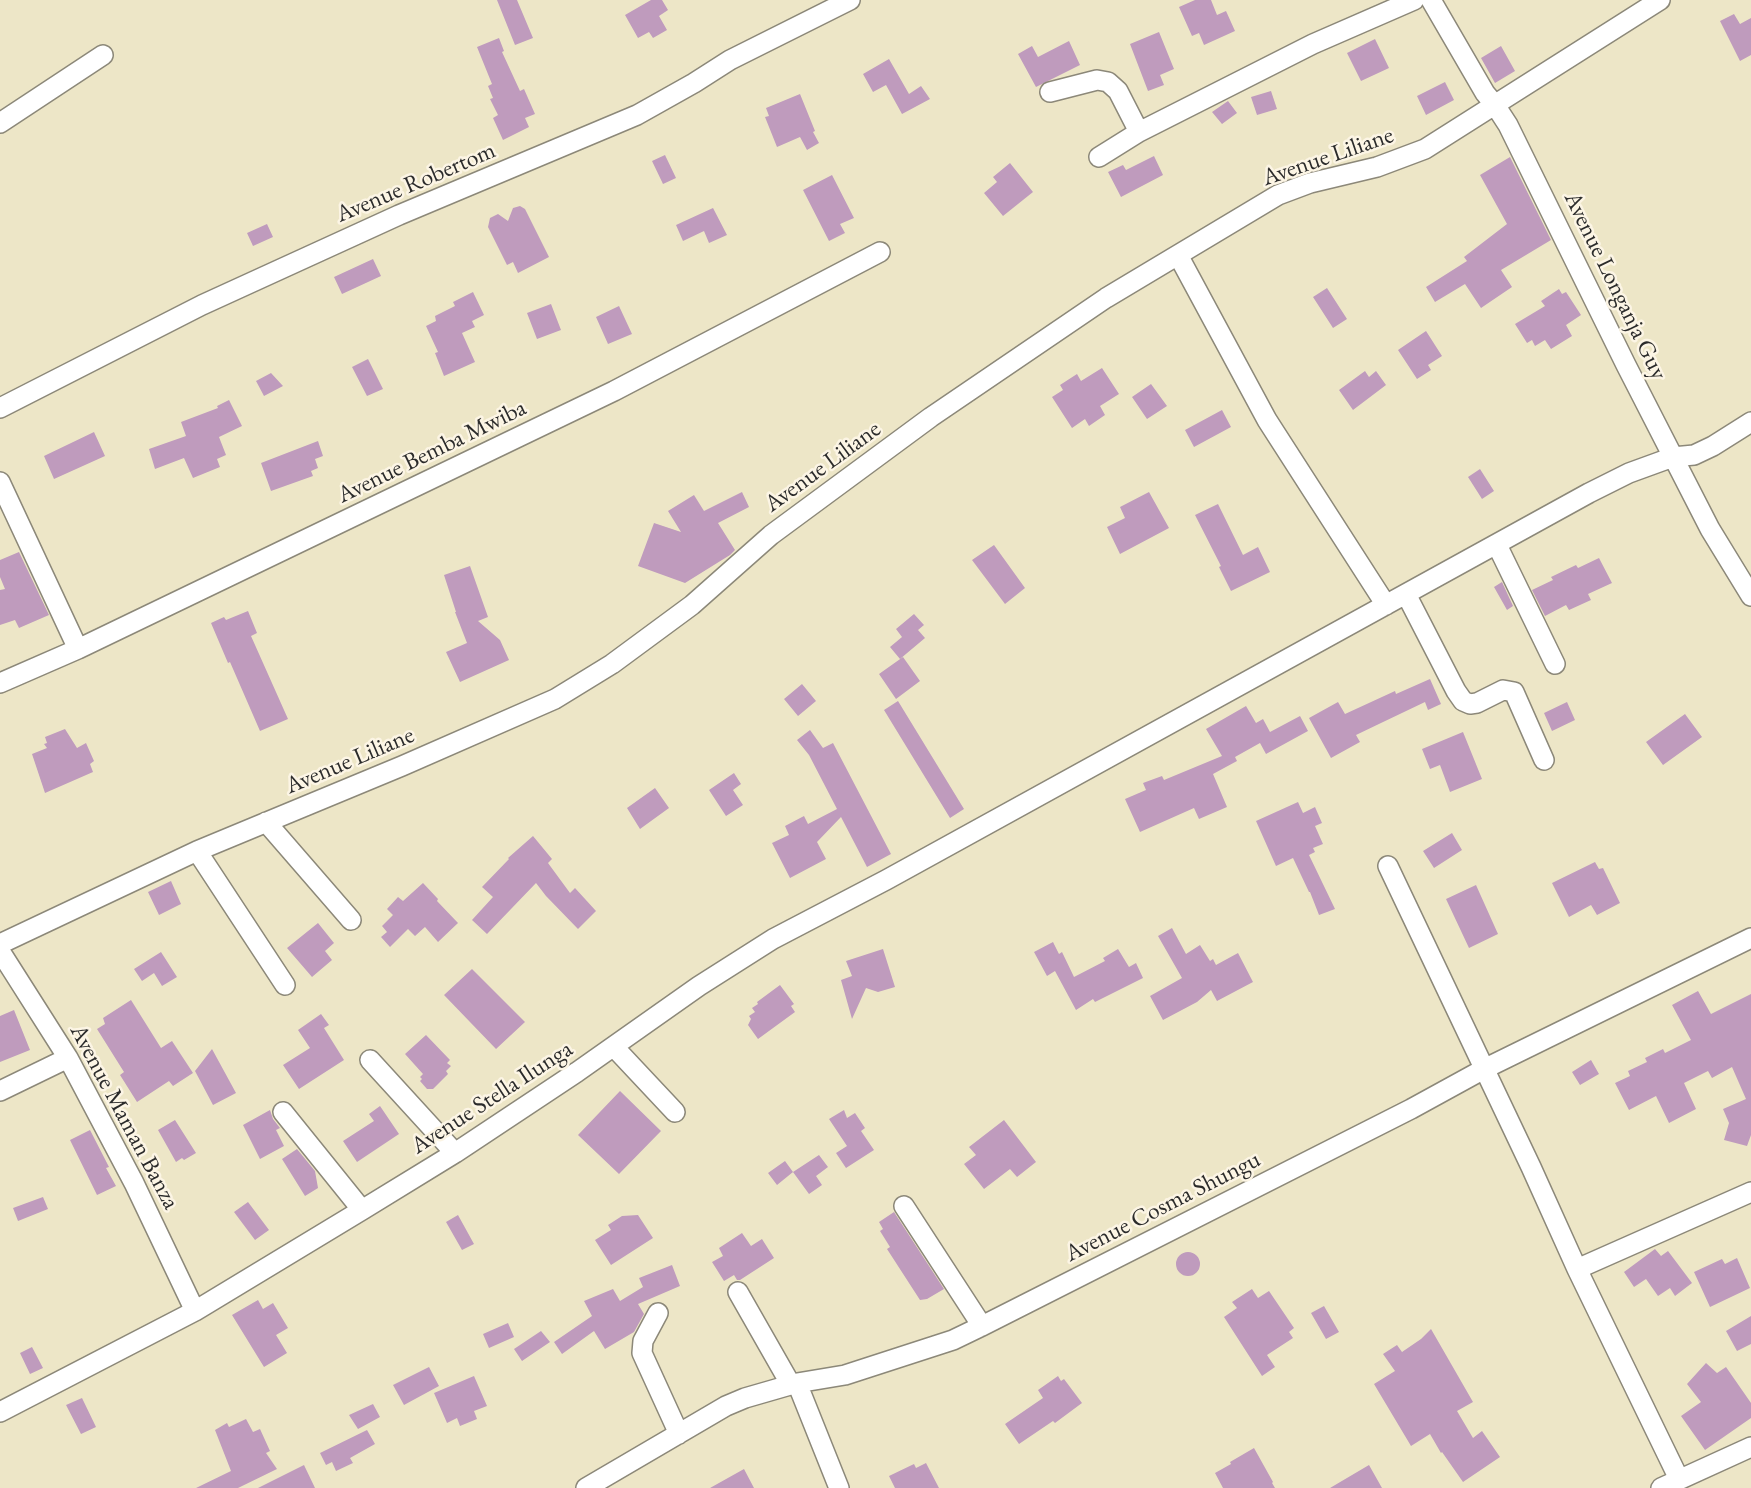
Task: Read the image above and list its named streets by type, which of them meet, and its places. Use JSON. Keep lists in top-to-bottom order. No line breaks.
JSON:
{"streets":{"street":["Avenue Liliane","Avenue Robertom","Avenue Longanja Guy","Avenue Bemba Mwiba","Avenue Stella Ilunga","Avenue Maman Banza","Avenue Cosma Shungu"]},"crossings":[["Avenue Liliane","Avenue Longanja Guy"],["Avenue Longanja Guy","Avenue Stella Ilunga"],["Avenue Stella Ilunga","Avenue Maman Banza"]]}
